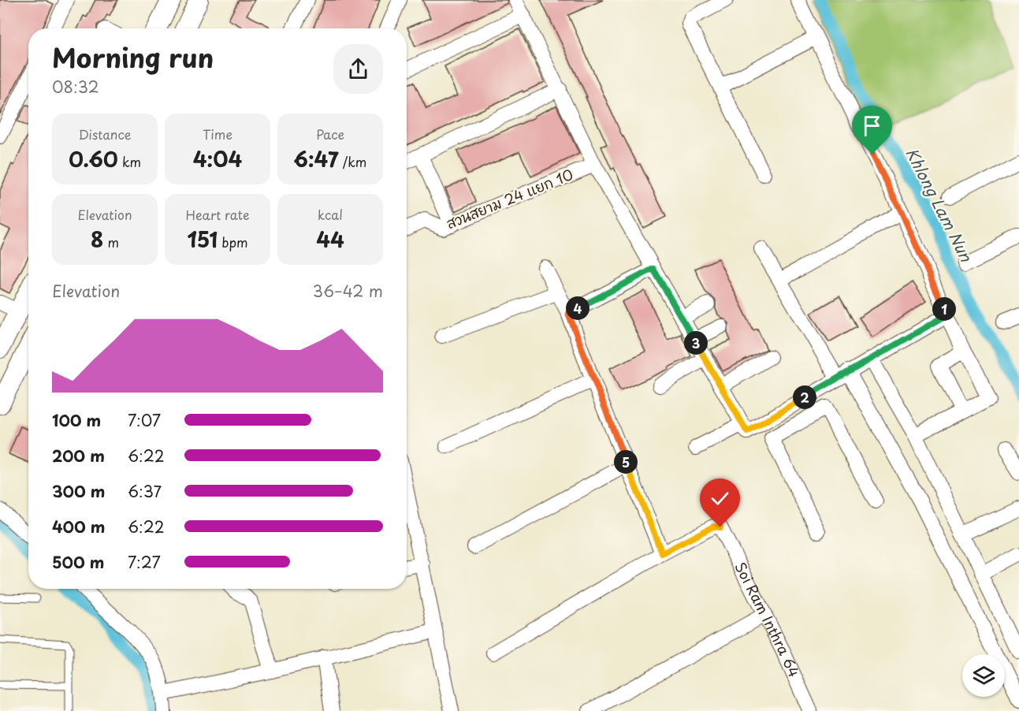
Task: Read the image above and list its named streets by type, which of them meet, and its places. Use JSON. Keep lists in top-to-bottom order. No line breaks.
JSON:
{"streets":{"street":["สวนสยาม 24 แยก 10","Soi Ram Inthra 64"]},"water":["Khlong Lam Nun"],"page":{"heading":["Morning run","08:32"],"stats":[["Distance","0.60 km"],["Time","4:04"],["Pace","6:47 /km"],["Elevation","8 m"],["Heart rate","151 bpm"],["kcal","44"]],"chart":["Elevation","36–42 m"],"pins":["4","1","3","2","5"],"list":[{"name":"100 m","note":"7:07"},{"name":"200 m","note":"6:22"},{"name":"300 m","note":"6:37"},{"name":"400 m","note":"6:22"},{"name":"500 m","note":"7:27"}]}}
